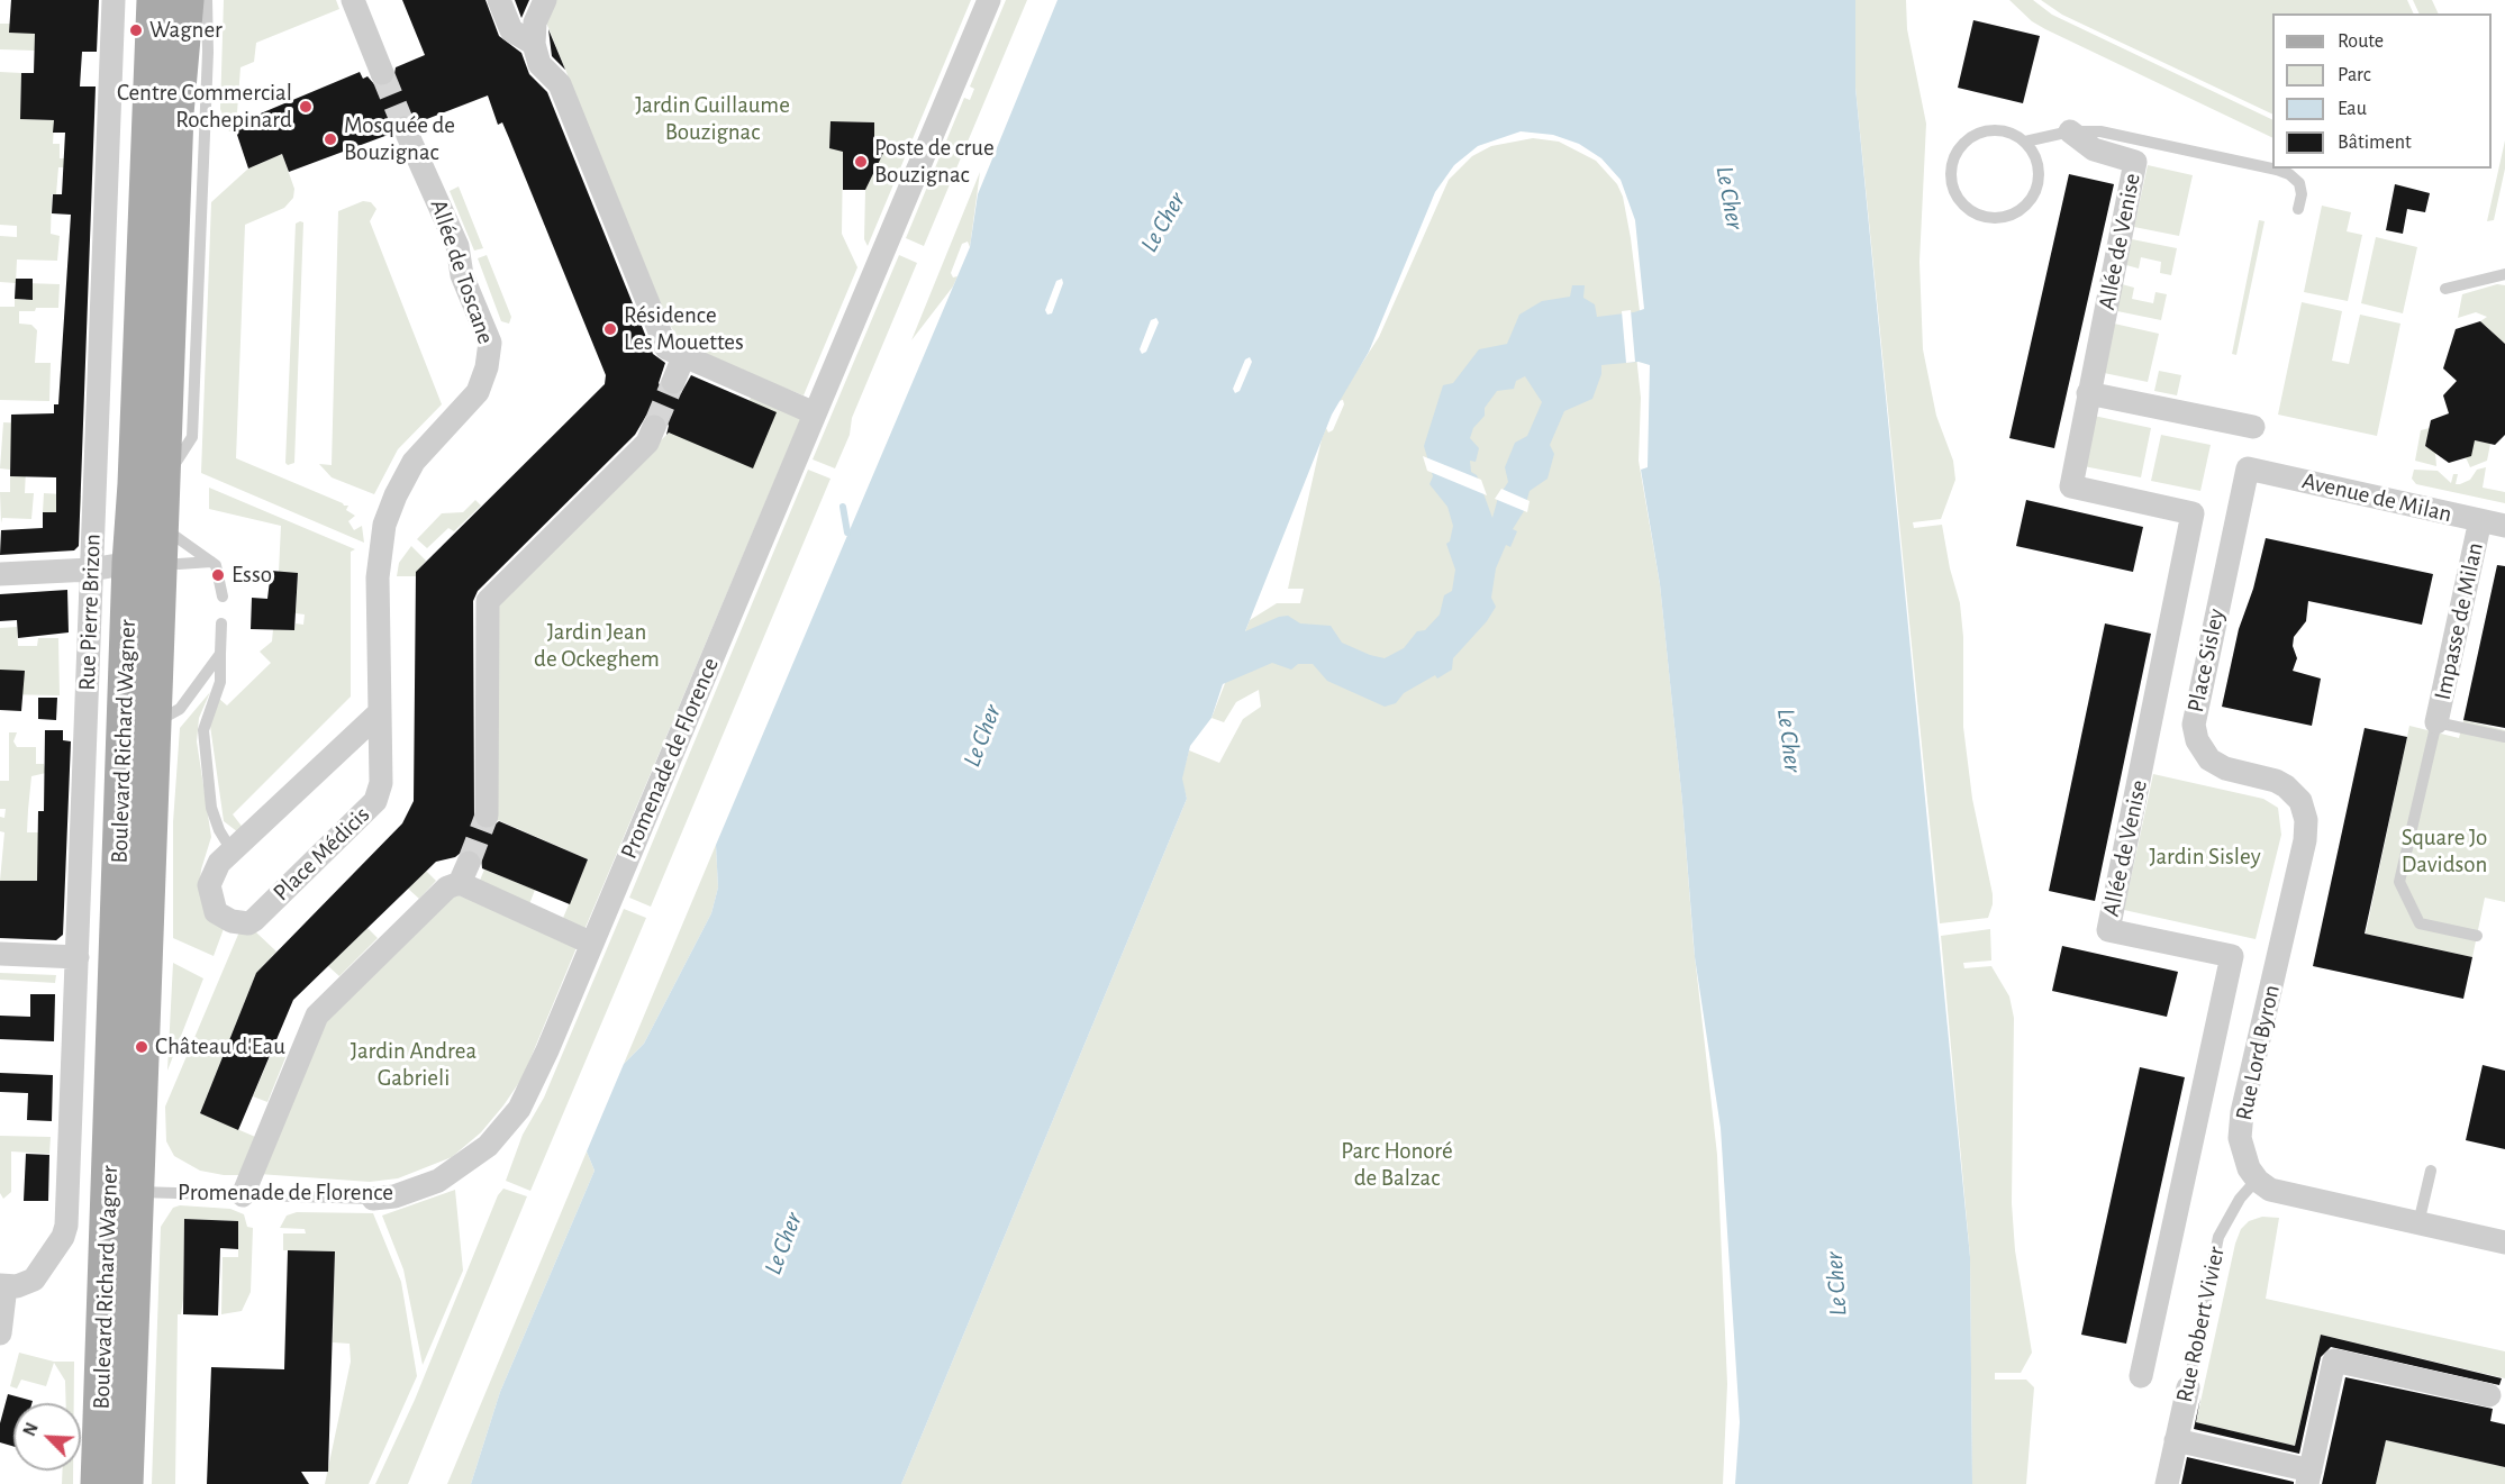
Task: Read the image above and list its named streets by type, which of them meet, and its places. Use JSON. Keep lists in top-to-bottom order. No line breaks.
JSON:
{"streets":{"main road":["Boulevard Richard Wagner"],"street":["Allée de Venise","Allée de Toscane","Avenue de Milan","Rue Pierre Brizon","Impasse de Milan","Place Sisley","Promenade de Florence","Place Médicis","Rue Lord Byron","Rue Robert Vivier"]},"crossings":[["Allée de Toscane","Place Médicis"],["Avenue de Milan","Impasse de Milan"],["Avenue de Milan","Place Sisley"],["Place Sisley","Rue Lord Byron"],["Boulevard Richard Wagner","Promenade de Florence"],["Rue Lord Byron","Rue Robert Vivier"]],"water":["Le Cher"],"parks":["Jardin Guillaume Bouzignac","Jardin Jean de Ockeghem","Square Jo Davidson","Jardin Sisley","Jardin Andrea Gabrieli","Parc Honoré de Balzac"],"places":["Wagner","Centre Commercial Rochepinard","Mosquée de Bouzignac","Poste de crue Bouzignac","Résidence Les Mouettes","Esso","Château d'Eau"],"legend":["Route","Parc","Eau","Bâtiment"],"north":"top left"}
